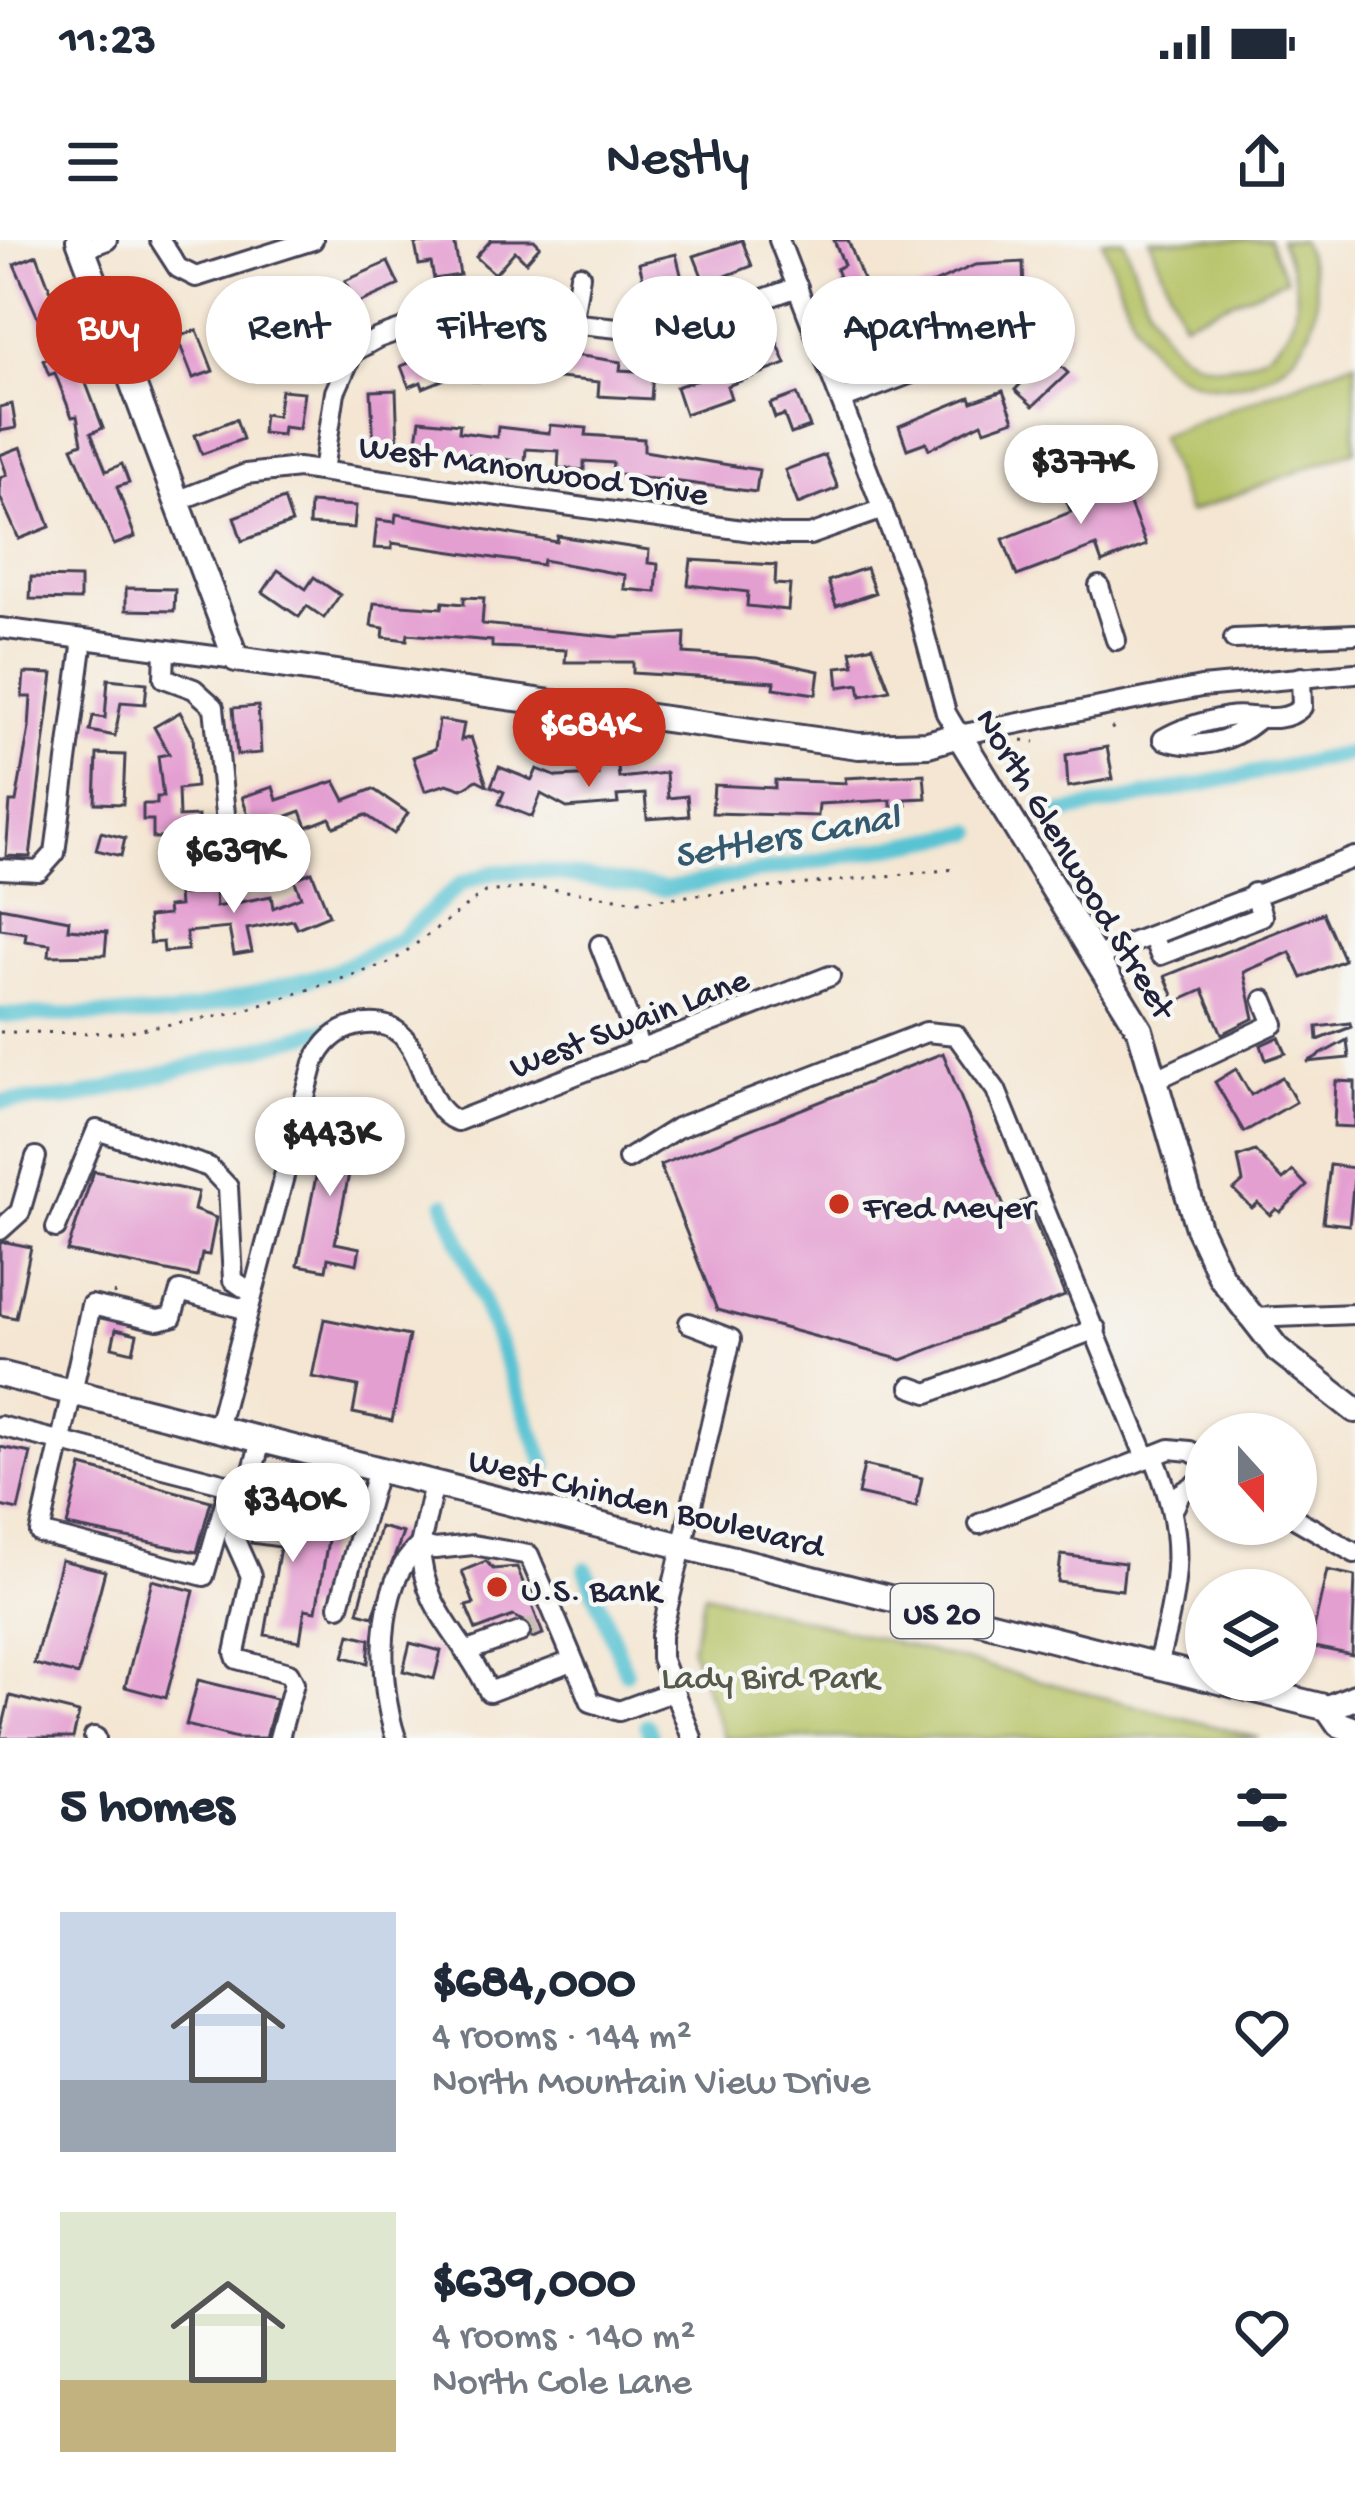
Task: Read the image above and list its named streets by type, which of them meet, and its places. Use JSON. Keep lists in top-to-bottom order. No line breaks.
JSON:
{"streets":{"main road":["North Glenwood Street","West Chinden Boulevard","US 20"],"street":["West Manorwood Drive","West Swain Lane"]},"crossings":[["West Manorwood Drive","North Glenwood Street"]],"water":["Settlers Canal"],"parks":["Lady Bird Park"],"places":["Fred Meyer","U.S. Bank"],"north":"bottom","page":{"status":"11:23","header":"Nestly","chip":["Buy","Rent","Filters","New","Apartment"],"price":["$377K","$684K","$639K","$443K","$340K"],"heading":"5 homes","list":[{"name":"$684,000","note":"4 rooms · 144 m² · North Mountain View Drive"},{"name":"$639,000","note":"4 rooms · 140 m² · North Cole Lane"}]}}
